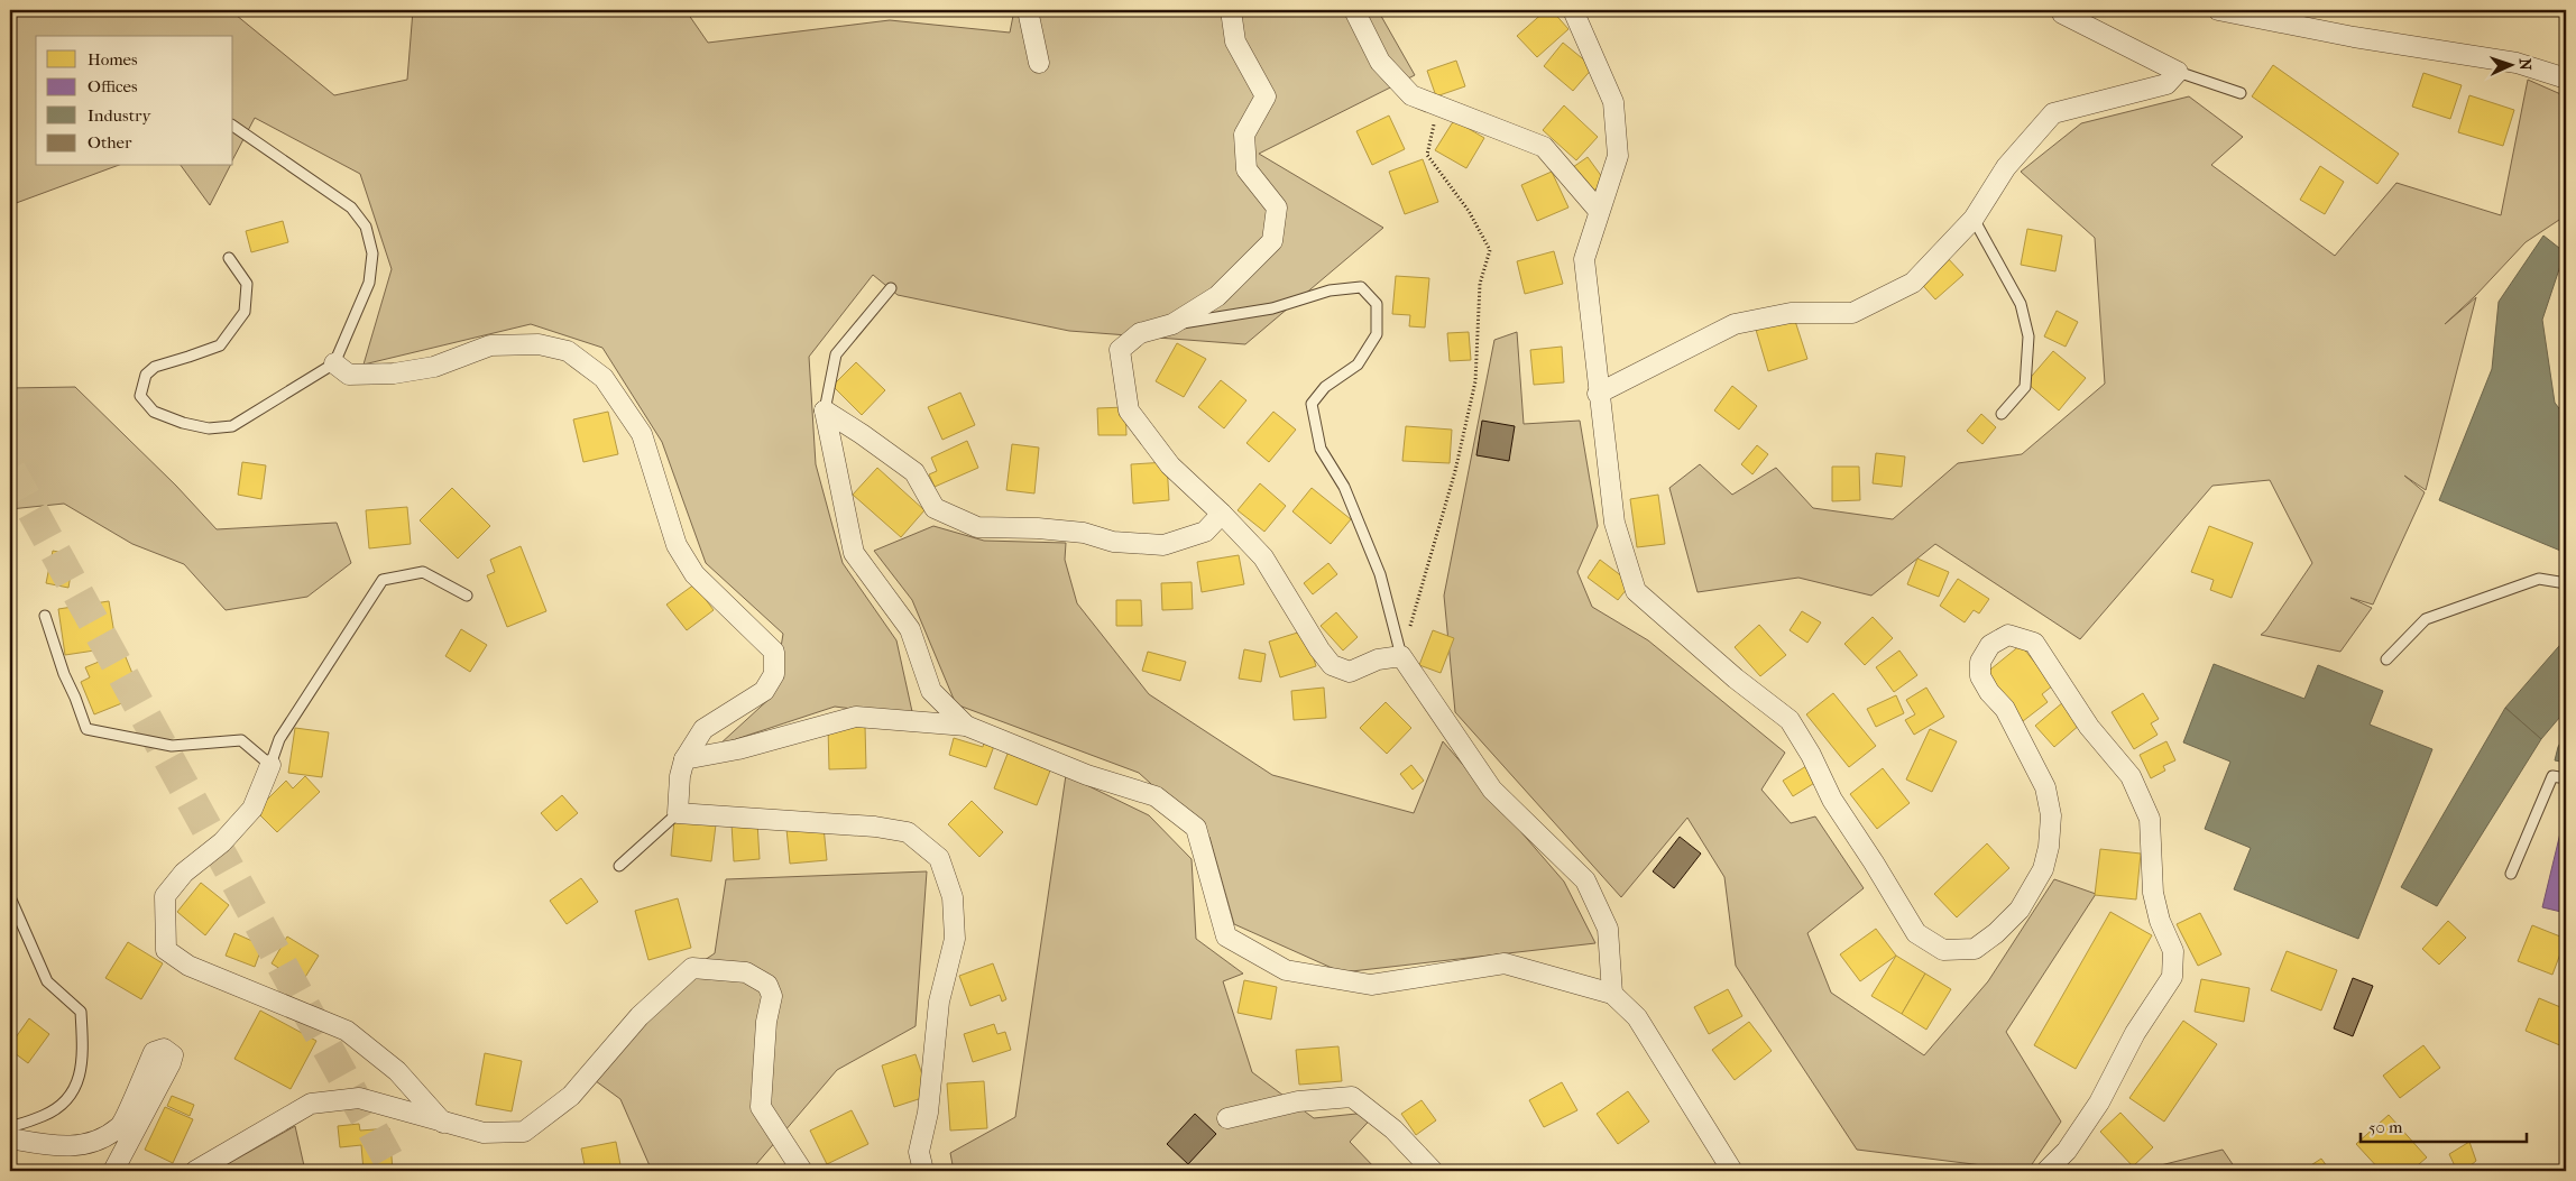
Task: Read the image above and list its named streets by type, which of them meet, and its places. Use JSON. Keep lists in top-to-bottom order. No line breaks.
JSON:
{"legend":["Homes","Offices","Industry","Other"],"scale_bar":"50 m","north":"right"}
